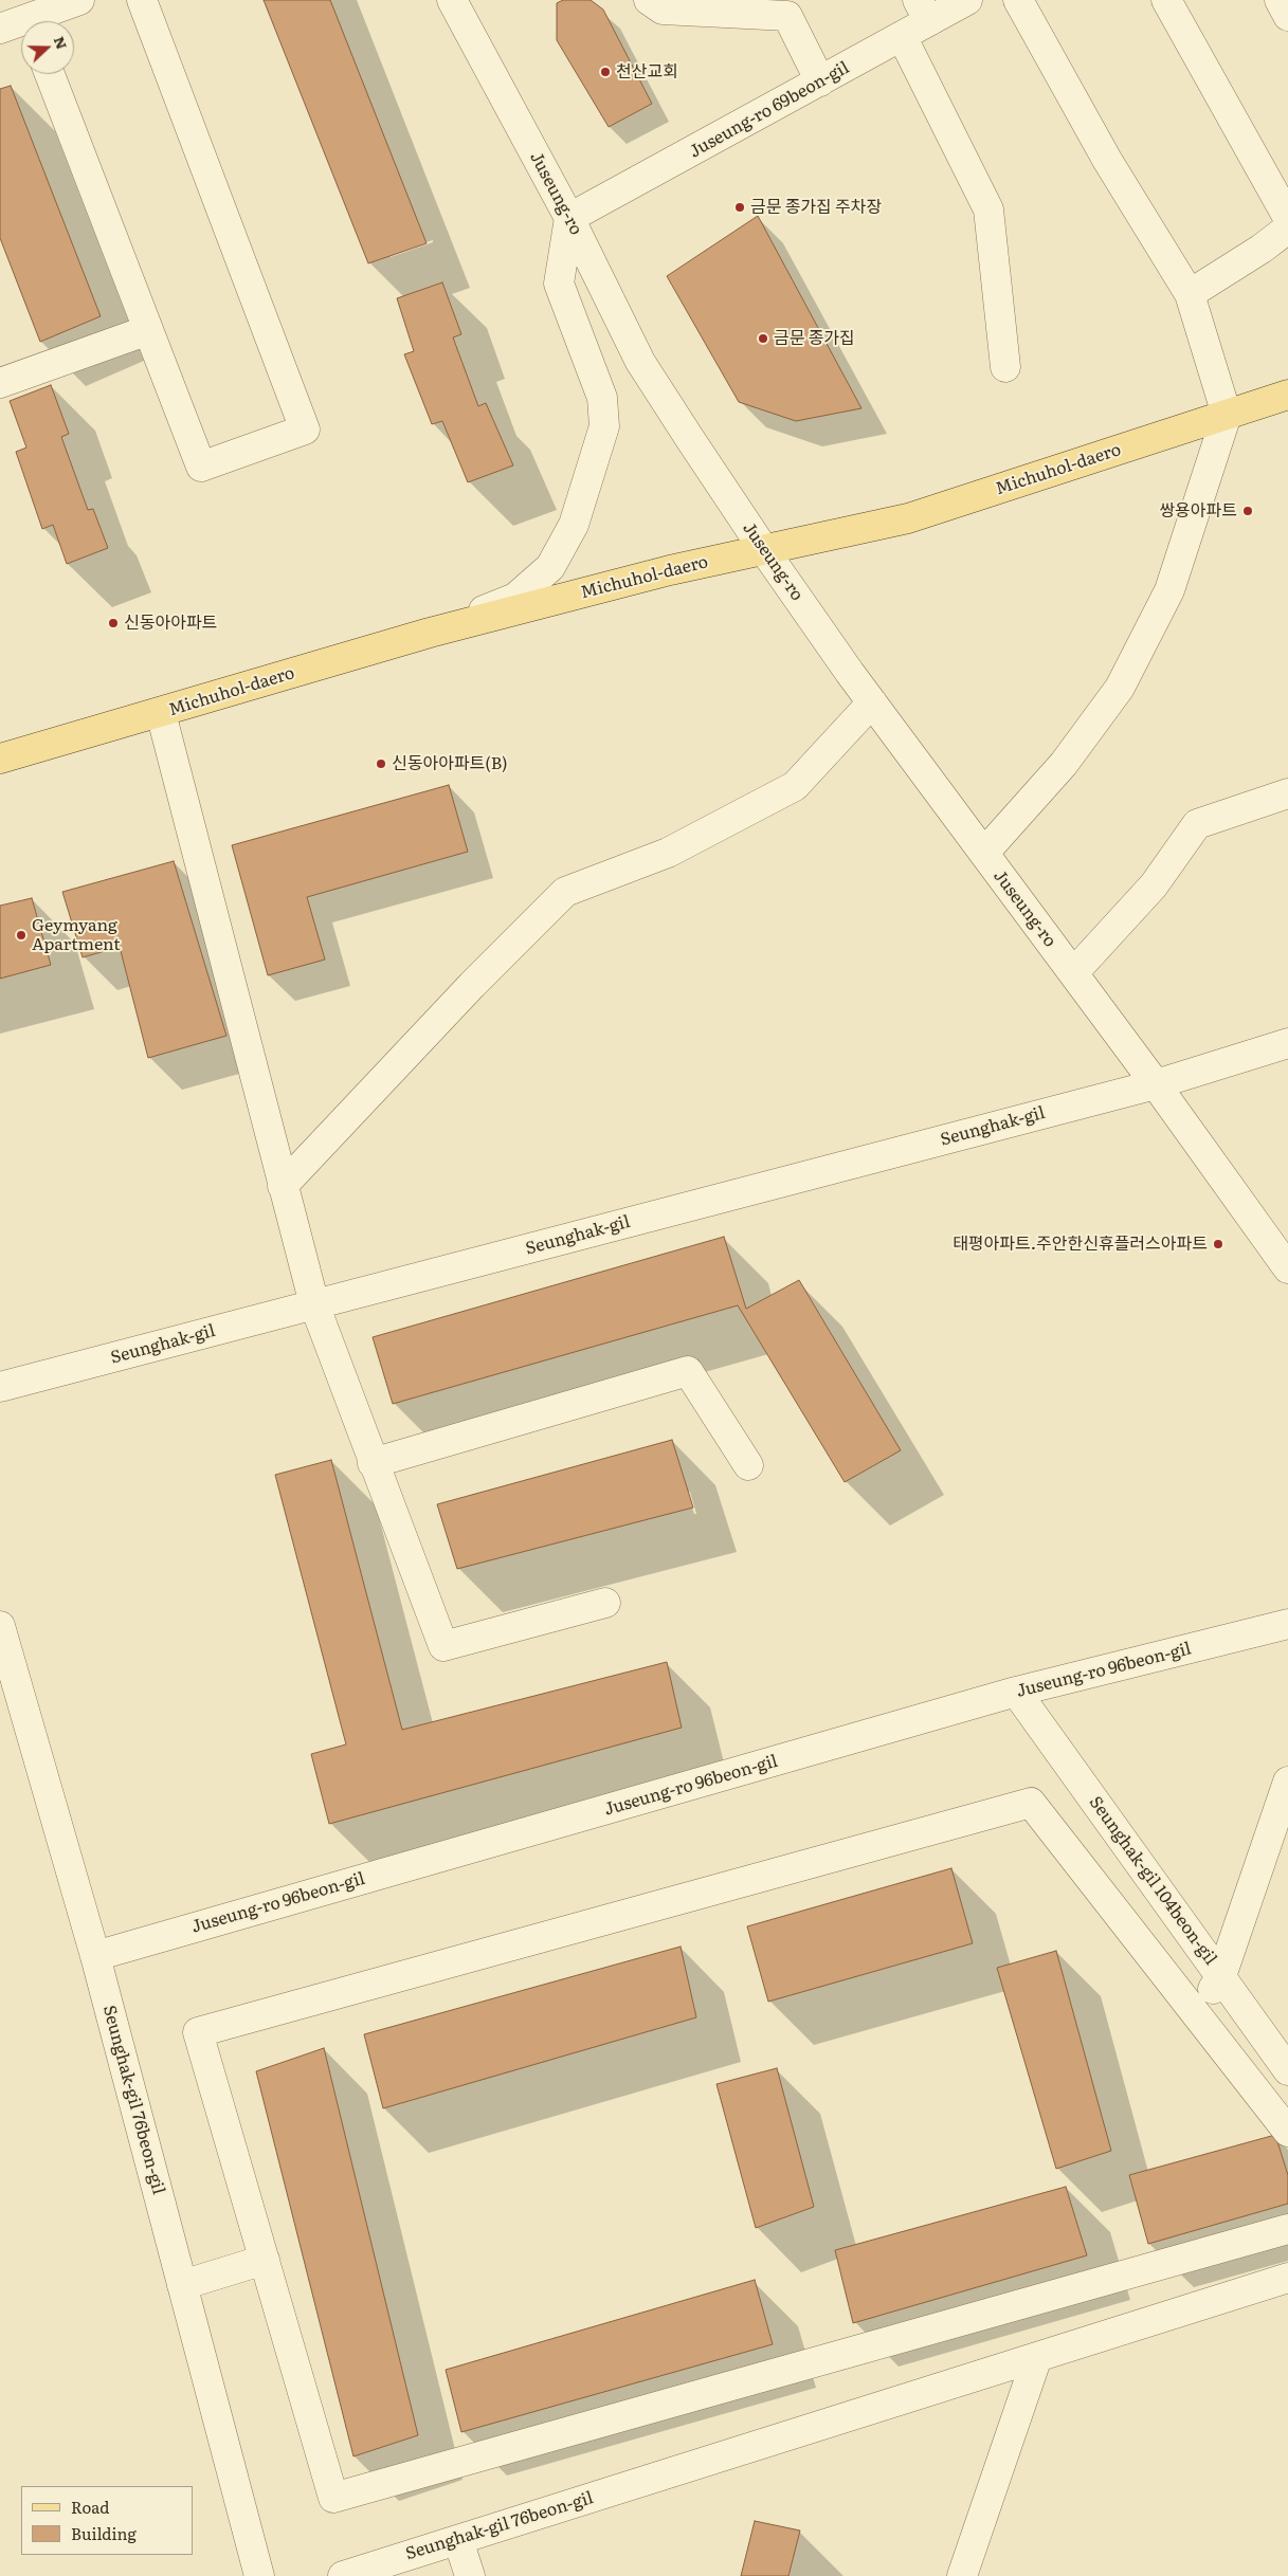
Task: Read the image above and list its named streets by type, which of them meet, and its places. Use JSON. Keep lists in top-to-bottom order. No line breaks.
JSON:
{"streets":{"main road":["Michuhol-daero"],"street":["Juseung-ro 69beon-gil","Juseung-ro","Seunghak-gil","Juseung-ro 96beon-gil","Seunghak-gil 104beon-gil","Seunghak-gil 76beon-gil"]},"crossings":[["Juseung-ro 69beon-gil","Juseung-ro"],["Juseung-ro","Michuhol-daero"],["Juseung-ro","Seunghak-gil"],["Juseung-ro 96beon-gil","Seunghak-gil 104beon-gil"],["Juseung-ro 96beon-gil","Seunghak-gil 76beon-gil"]],"places":["천산교회","금문 종가집 주차장","금문 종가집","쌍용아파트","신동아아파트","신동아아파트(B)","Geymyang Apartment","태평아파트.주안한신휴플러스아파트"],"legend":["Road","Building"],"north":"right"}
